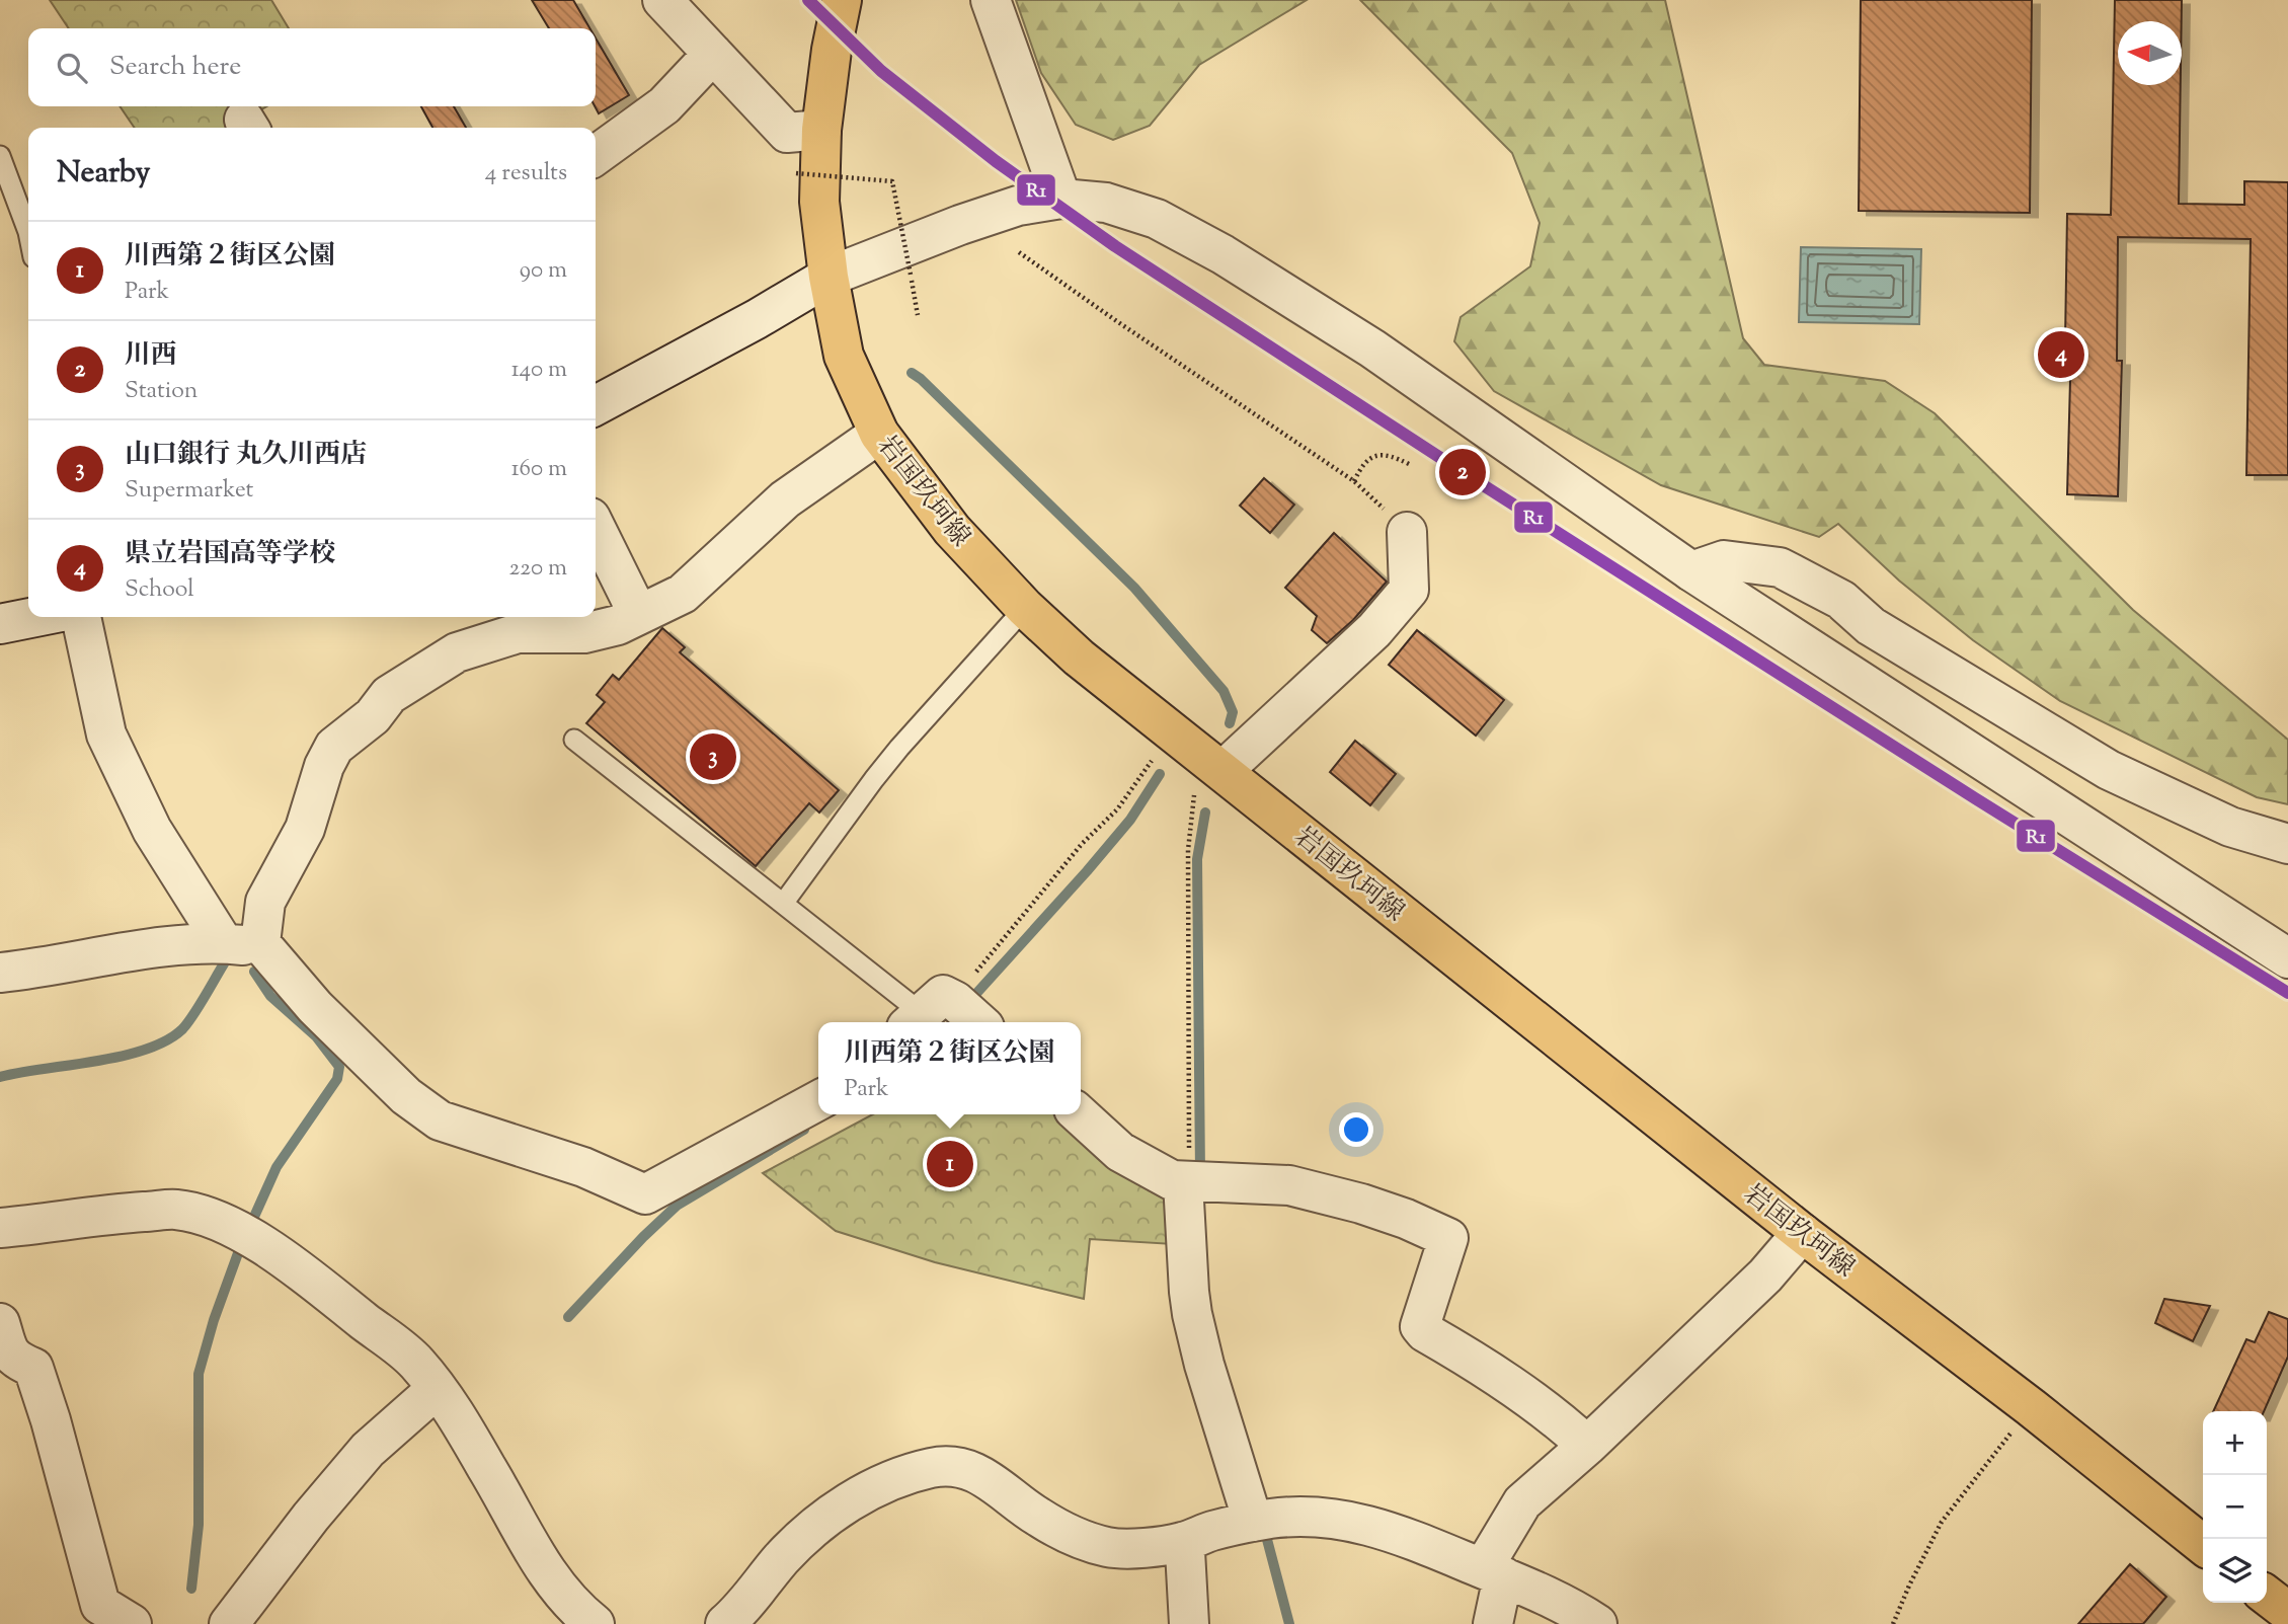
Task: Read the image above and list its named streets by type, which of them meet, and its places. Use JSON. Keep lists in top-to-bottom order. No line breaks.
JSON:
{"streets":{"main road":["岩国玖珂線"]},"lines":["transit line R1"],"north":"left","page":{"search":"Search here","heading":["Nearby","4 results"],"list":[{"mark":"1","name":"川西第２街区公園","note":"Park","value":"90 m"},{"mark":"2","name":"川西","note":"Station","value":"140 m"},{"mark":"3","name":"山口銀行 丸久川西店","note":"Supermarket","value":"160 m"},{"mark":"4","name":"県立岩国高等学校","note":"School","value":"220 m"}],"pins":["4","2","3","1"],"popup":["川西第２街区公園","Park"],"map_buttons":["+","−"]}}
